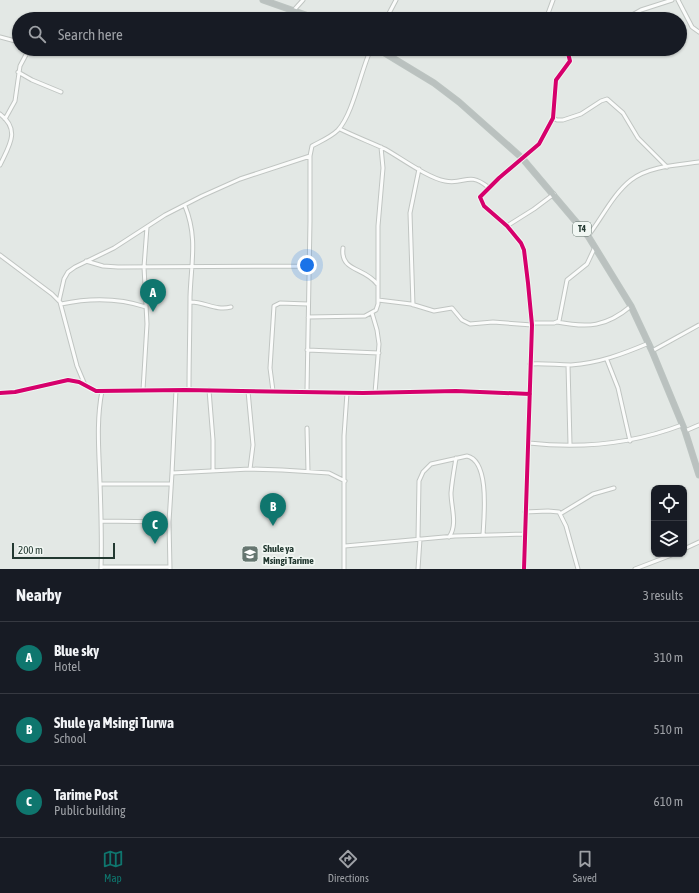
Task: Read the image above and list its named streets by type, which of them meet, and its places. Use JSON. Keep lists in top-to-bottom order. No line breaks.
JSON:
{"streets":{"highway":["T4"]},"places":{"school or university":["Shule ya Msingi Tarime"]},"scale_bar":"200 m","page":{"search":"Search here","pins":["A","B","C"],"scale":"200 m","heading":["Nearby","3 results"],"list":[{"mark":"A","name":"Blue sky","note":"Hotel","value":"310 m"},{"mark":"B","name":"Shule ya Msingi Turwa","note":"School","value":"510 m"},{"mark":"C","name":"Tarime Post","note":"Public building","value":"610 m"}],"nav":["Map","Directions","Saved"]}}
